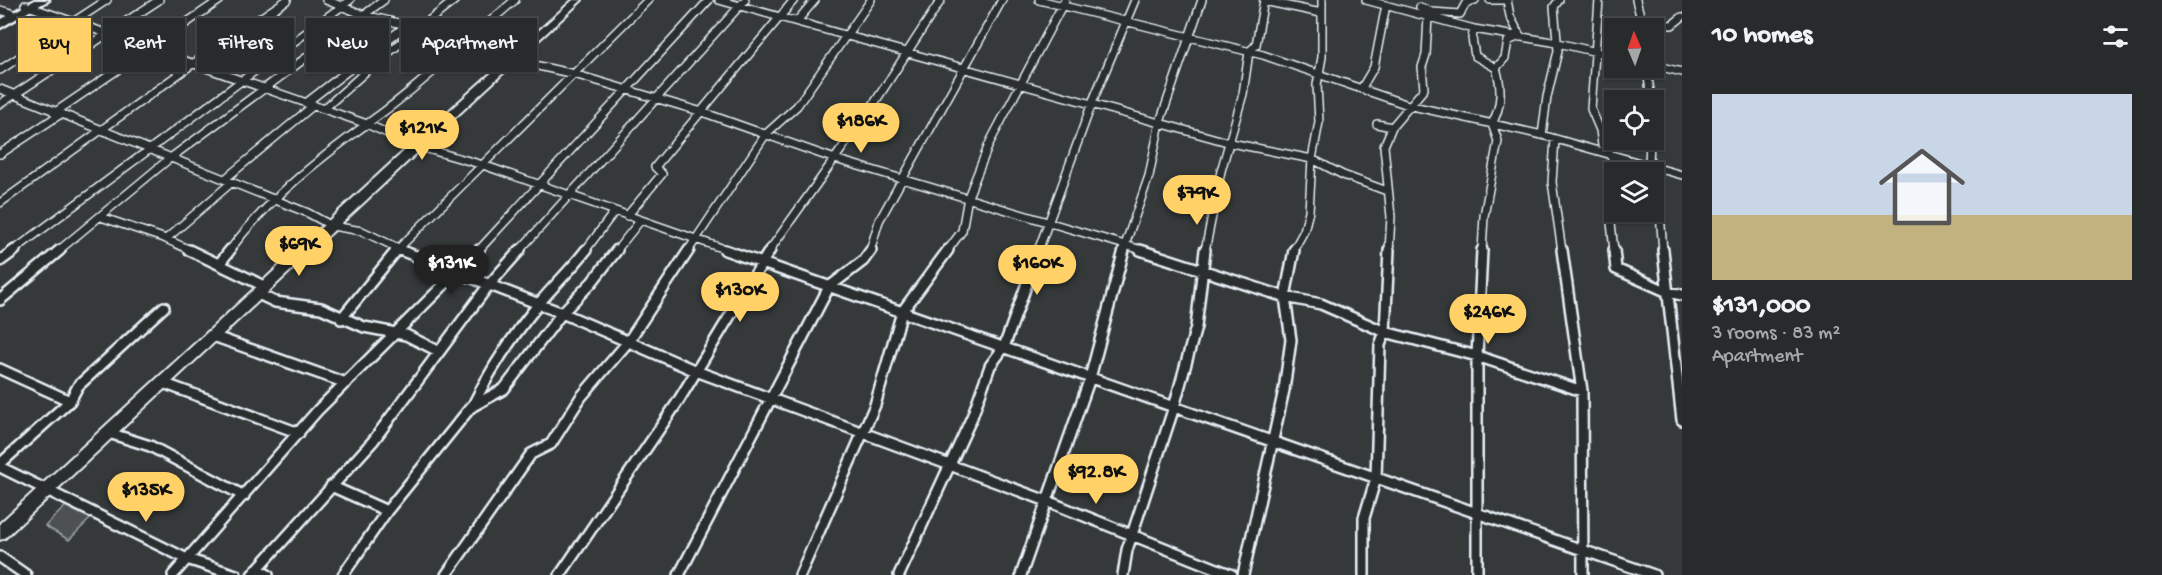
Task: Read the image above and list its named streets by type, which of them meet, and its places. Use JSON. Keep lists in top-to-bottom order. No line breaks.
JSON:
{"north":"top","page":{"heading":"10 homes","chip":["Buy","Rent","Filters","New","Apartment"],"list":[{"name":"$131,000","note":"3 rooms · 83 m² · Apartment"}],"price":["$186K","$121K","$79K","$69K","$131K","$160K","$130K","$246K","$92.8K","$135K"]}}
